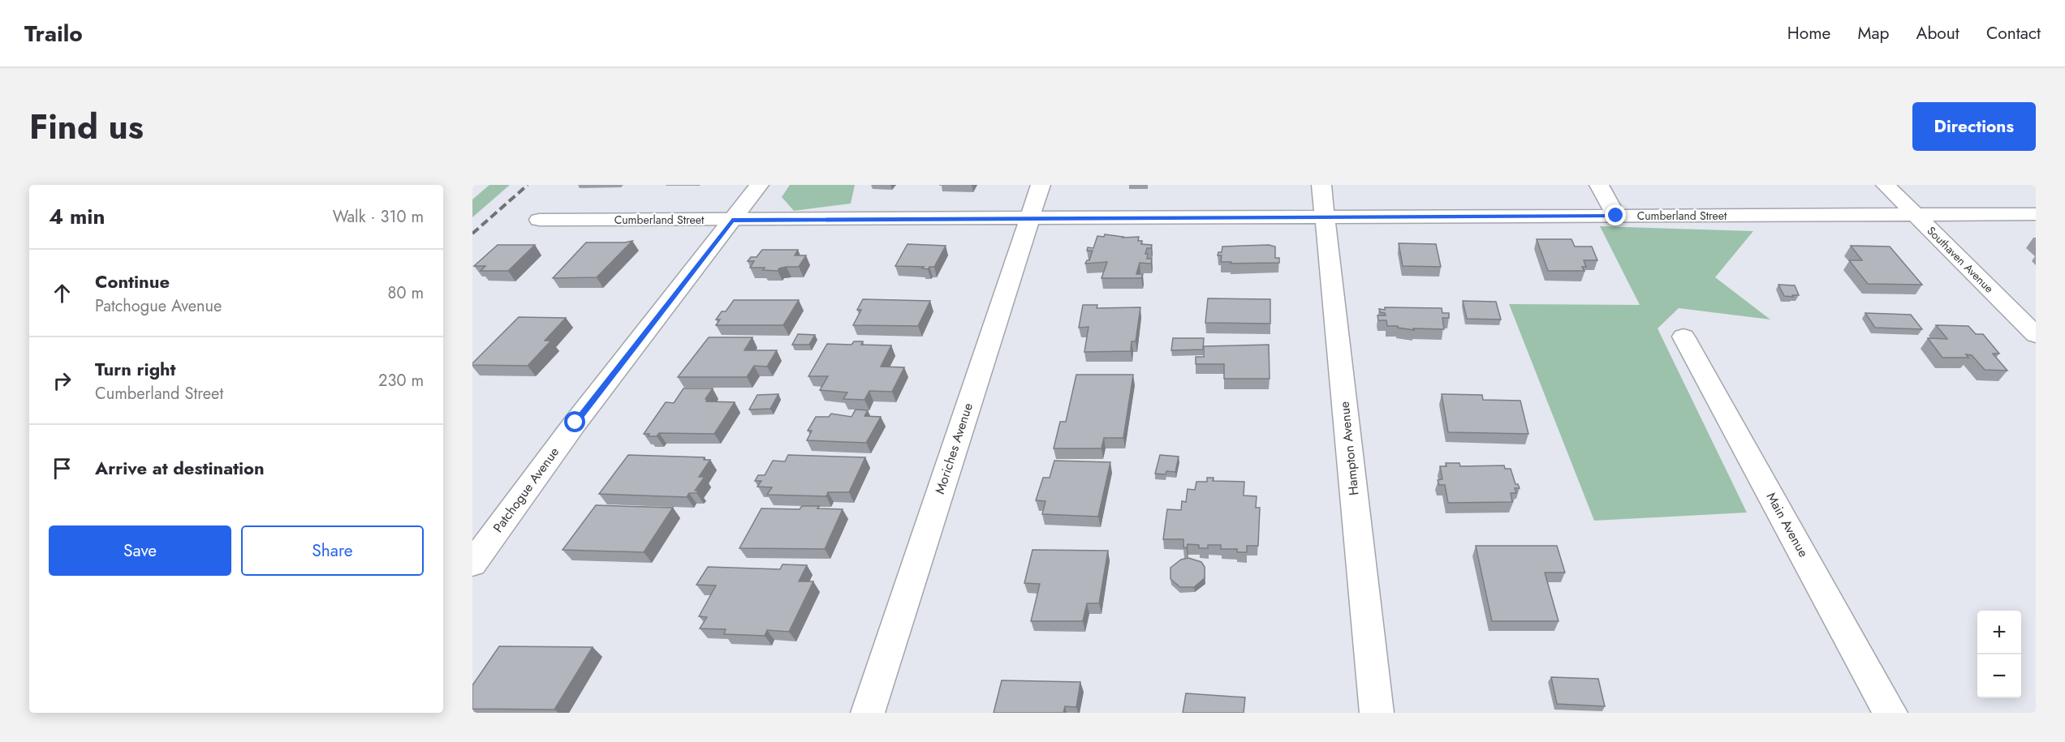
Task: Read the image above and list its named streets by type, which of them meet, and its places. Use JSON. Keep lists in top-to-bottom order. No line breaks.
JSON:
{"streets":{"street":["Cumberland Street","Southaven Avenue","Moriches Avenue","Hampton Avenue","Patchogue Avenue","Main Avenue"]},"crossings":[["Cumberland Street","Southaven Avenue"],["Cumberland Street","Moriches Avenue"],["Cumberland Street","Hampton Avenue"],["Cumberland Street","Patchogue Avenue"]],"page":{"header":"Trailo","nav":["Home","Map","About","Contact"],"title":"Find us","buttons":["Directions",["Save","Share"]],"heading":["4 min","Walk · 310 m"],"list":[["Continue","Patchogue Avenue","80 m"],["Turn right","Cumberland Street","230 m"],"Arrive at destination"],"map_buttons":["+","−"]}}
